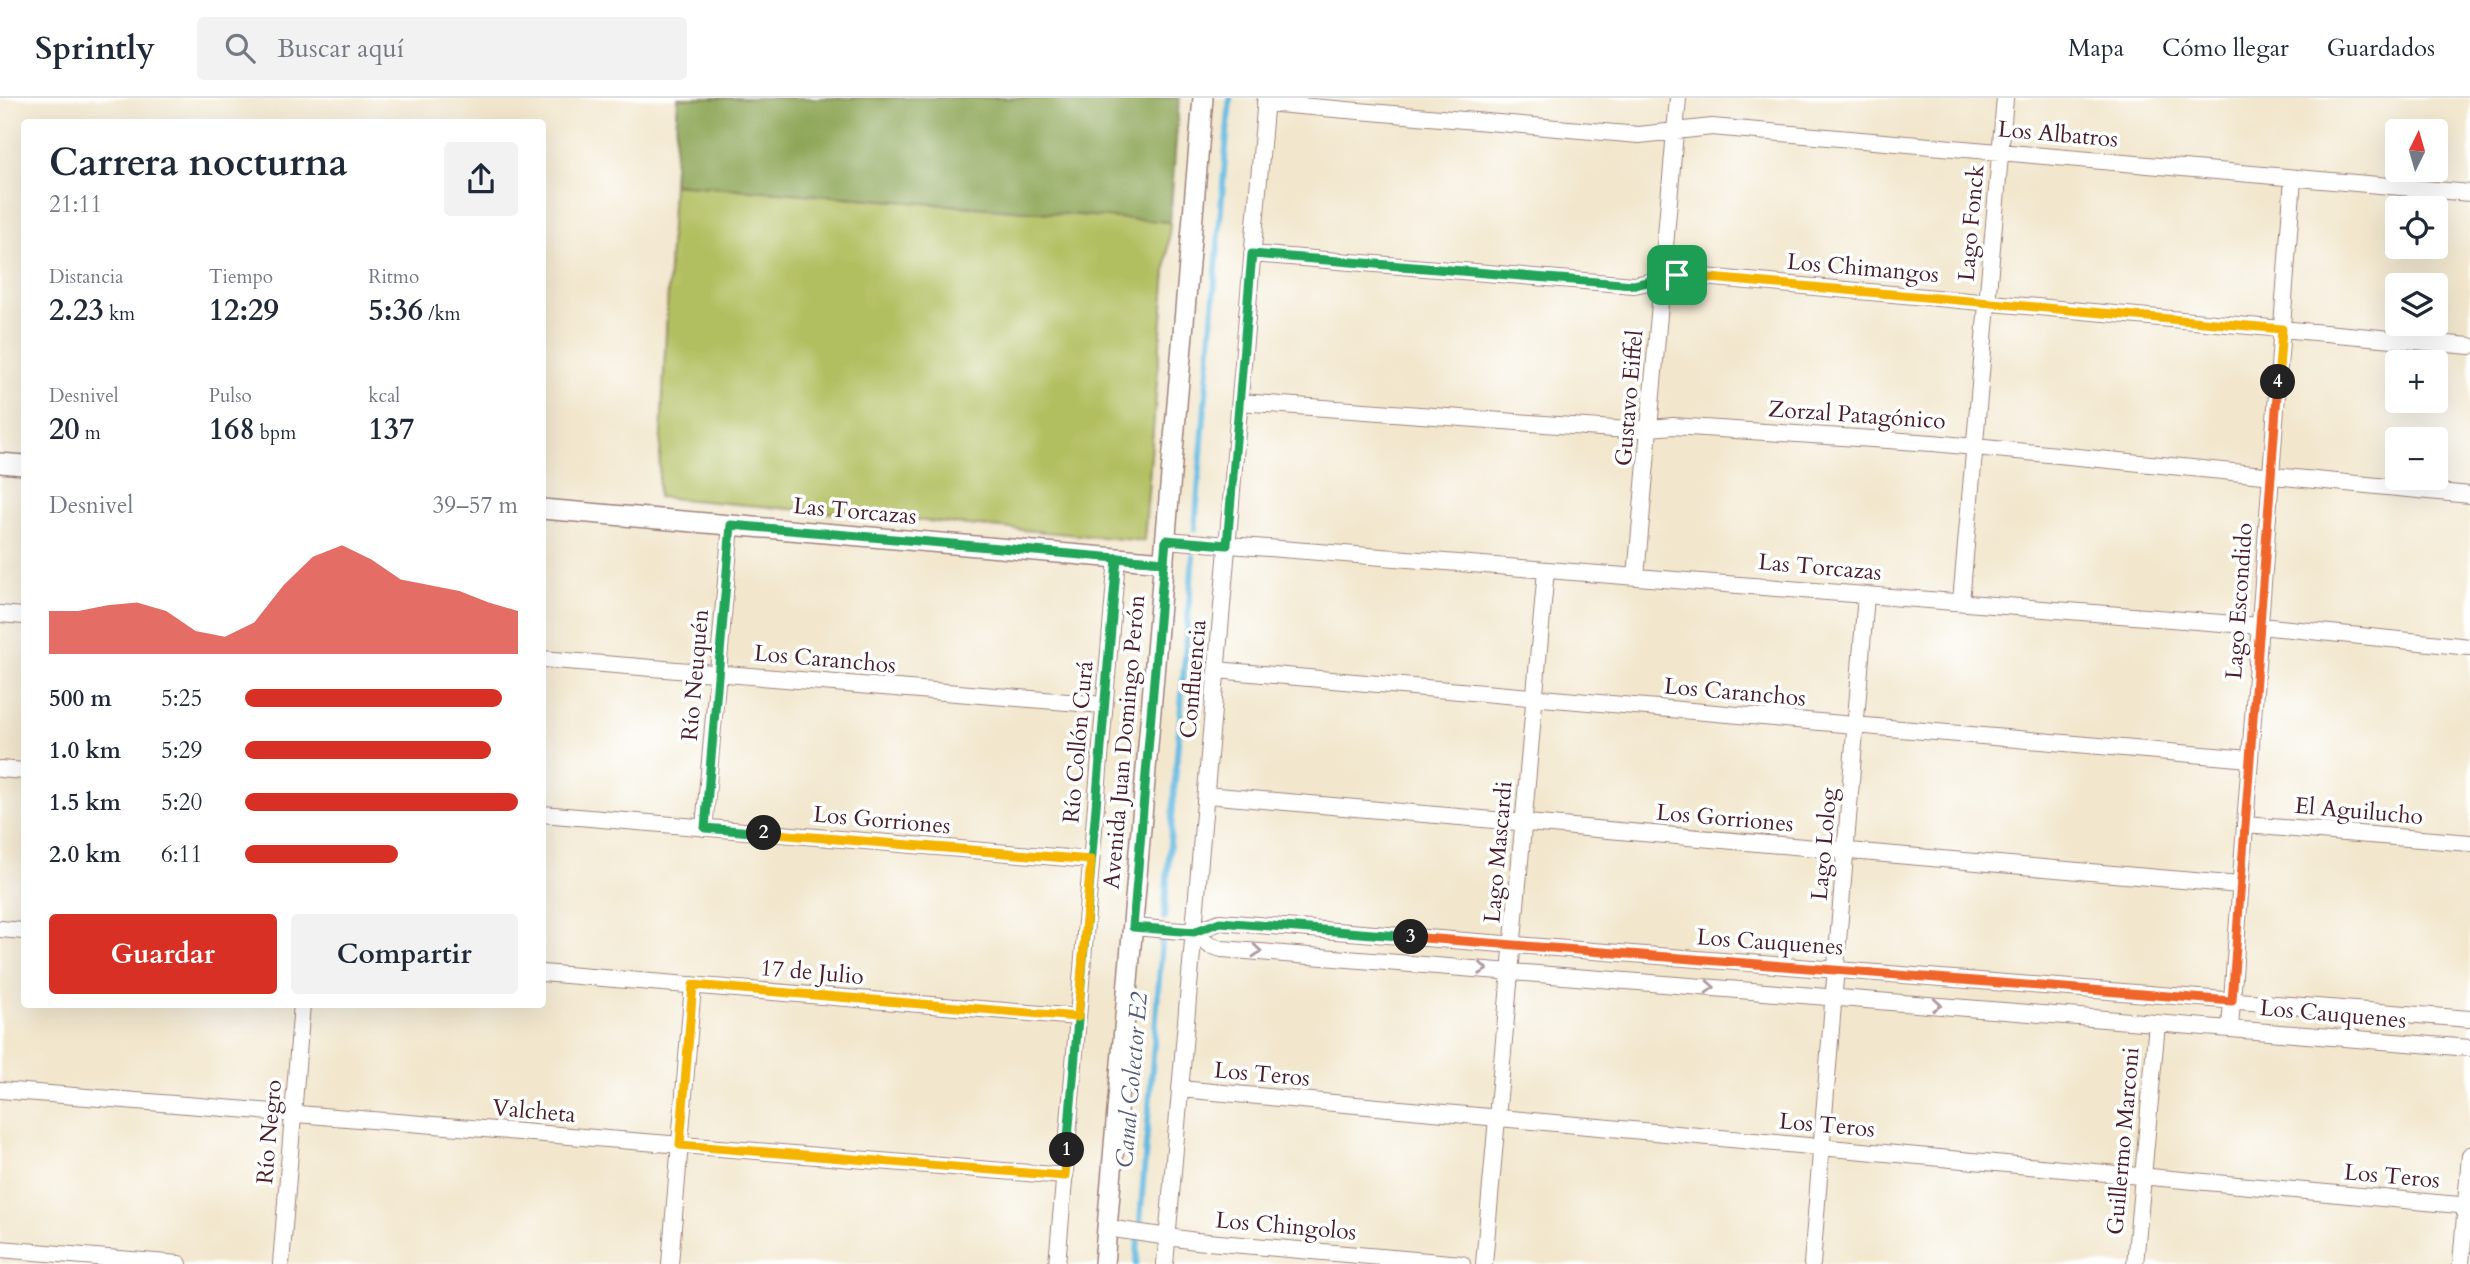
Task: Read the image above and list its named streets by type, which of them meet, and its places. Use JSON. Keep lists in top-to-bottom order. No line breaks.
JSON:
{"streets":{"street":["Los Albatros","Lago Fonck","Los Chimangos","Gustavo Eiffel","Zorzal Patagónico","Las Torcazas","Lago Escondido","Los Caranchos","Río Neuquén","Confluencia","Río Collón Curá","Avenida Juan Domingo Perón","El Aguilucho","Los Gorriones","Lago Lolog","Lago Mascardi","Los Cauquenes","17 de Julio","Los Teros","Valcheta","Río Negro","Guillermo Marconi","Los Chingolos"]},"crossings":[["Los Albatros","Lago Fonck"],["Los Albatros","Gustavo Eiffel"],["Los Albatros","Lago Escondido"],["Los Albatros","Confluencia"],["Lago Fonck","Los Chimangos"],["Lago Fonck","Zorzal Patagónico"],["Lago Fonck","Las Torcazas"],["Los Chimangos","Gustavo Eiffel"],["Los Chimangos","Lago Escondido"],["Los Chimangos","Confluencia"],["Gustavo Eiffel","Zorzal Patagónico"],["Gustavo Eiffel","Las Torcazas"],["Zorzal Patagónico","Lago Escondido"],["Zorzal Patagónico","Confluencia"],["Las Torcazas","Lago Escondido"],["Las Torcazas","Río Neuquén"],["Las Torcazas","Confluencia"],["Las Torcazas","Río Collón Curá"],["Las Torcazas","Avenida Juan Domingo Perón"],["Las Torcazas","Lago Lolog"],["Las Torcazas","Lago Mascardi"],["Lago Escondido","Los Caranchos"],["Lago Escondido","El Aguilucho"],["Lago Escondido","Los Gorriones"],["Lago Escondido","Los Cauquenes"],["Los Caranchos","Río Neuquén"],["Los Caranchos","Confluencia"],["Los Caranchos","Río Collón Curá"],["Los Caranchos","Lago Lolog"],["Los Caranchos","Lago Mascardi"],["Río Neuquén","Los Gorriones"],["Confluencia","Los Gorriones"],["Confluencia","Los Cauquenes"],["Confluencia","Los Teros"],["Confluencia","Los Chingolos"],["Río Collón Curá","Los Gorriones"],["Río Collón Curá","17 de Julio"],["Río Collón Curá","Valcheta"],["Avenida Juan Domingo Perón","Los Cauquenes"],["Avenida Juan Domingo Perón","Los Chingolos"],["Los Gorriones","Lago Lolog"],["Los Gorriones","Lago Mascardi"],["Lago Lolog","Los Cauquenes"],["Lago Lolog","Los Teros"],["Lago Mascardi","Los Cauquenes"],["Lago Mascardi","Los Teros"],["Los Cauquenes","Guillermo Marconi"],["Los Teros","Guillermo Marconi"],["Valcheta","Río Negro"]],"water":["Canal Colector E2"],"north":"top","page":{"header":"Sprintly","search":"Buscar aquí","nav":["Mapa","Cómo llegar","Guardados"],"map_buttons":["+","−"],"heading":["Carrera nocturna","21:11"],"stats":[["Distancia","2.23 km"],["Tiempo","12:29"],["Ritmo","5:36 /km"],["Desnivel","20 m"],["Pulso","168 bpm"],["kcal","137"]],"pins":["4","2","3","1"],"chart":["Desnivel","39–57 m"],"list":[{"name":"500 m","note":"5:25"},{"name":"1.0 km","note":"5:29"},{"name":"1.5 km","note":"5:20"},{"name":"2.0 km","note":"6:11"}],"buttons":["Guardar","Compartir"]}}
